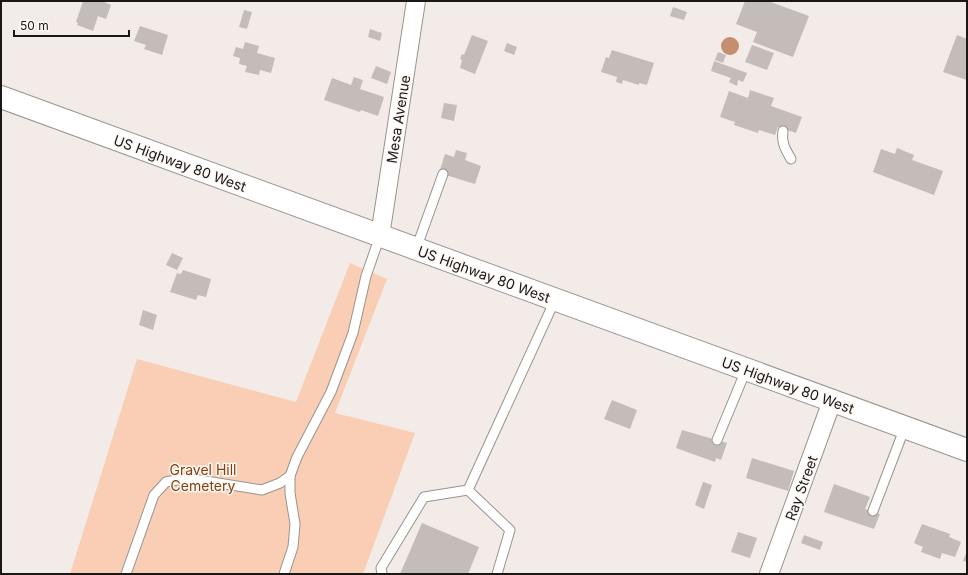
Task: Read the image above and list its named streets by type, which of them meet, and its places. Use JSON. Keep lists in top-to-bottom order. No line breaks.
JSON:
{"streets":{"main road":["US Highway 80 West"],"street":["Mesa Avenue","Ray Street"]},"crossings":[["Mesa Avenue","US Highway 80 West"],["US Highway 80 West","Ray Street"]],"parks":["Gravel Hill Cemetery"],"scale_bar":"50 m"}
